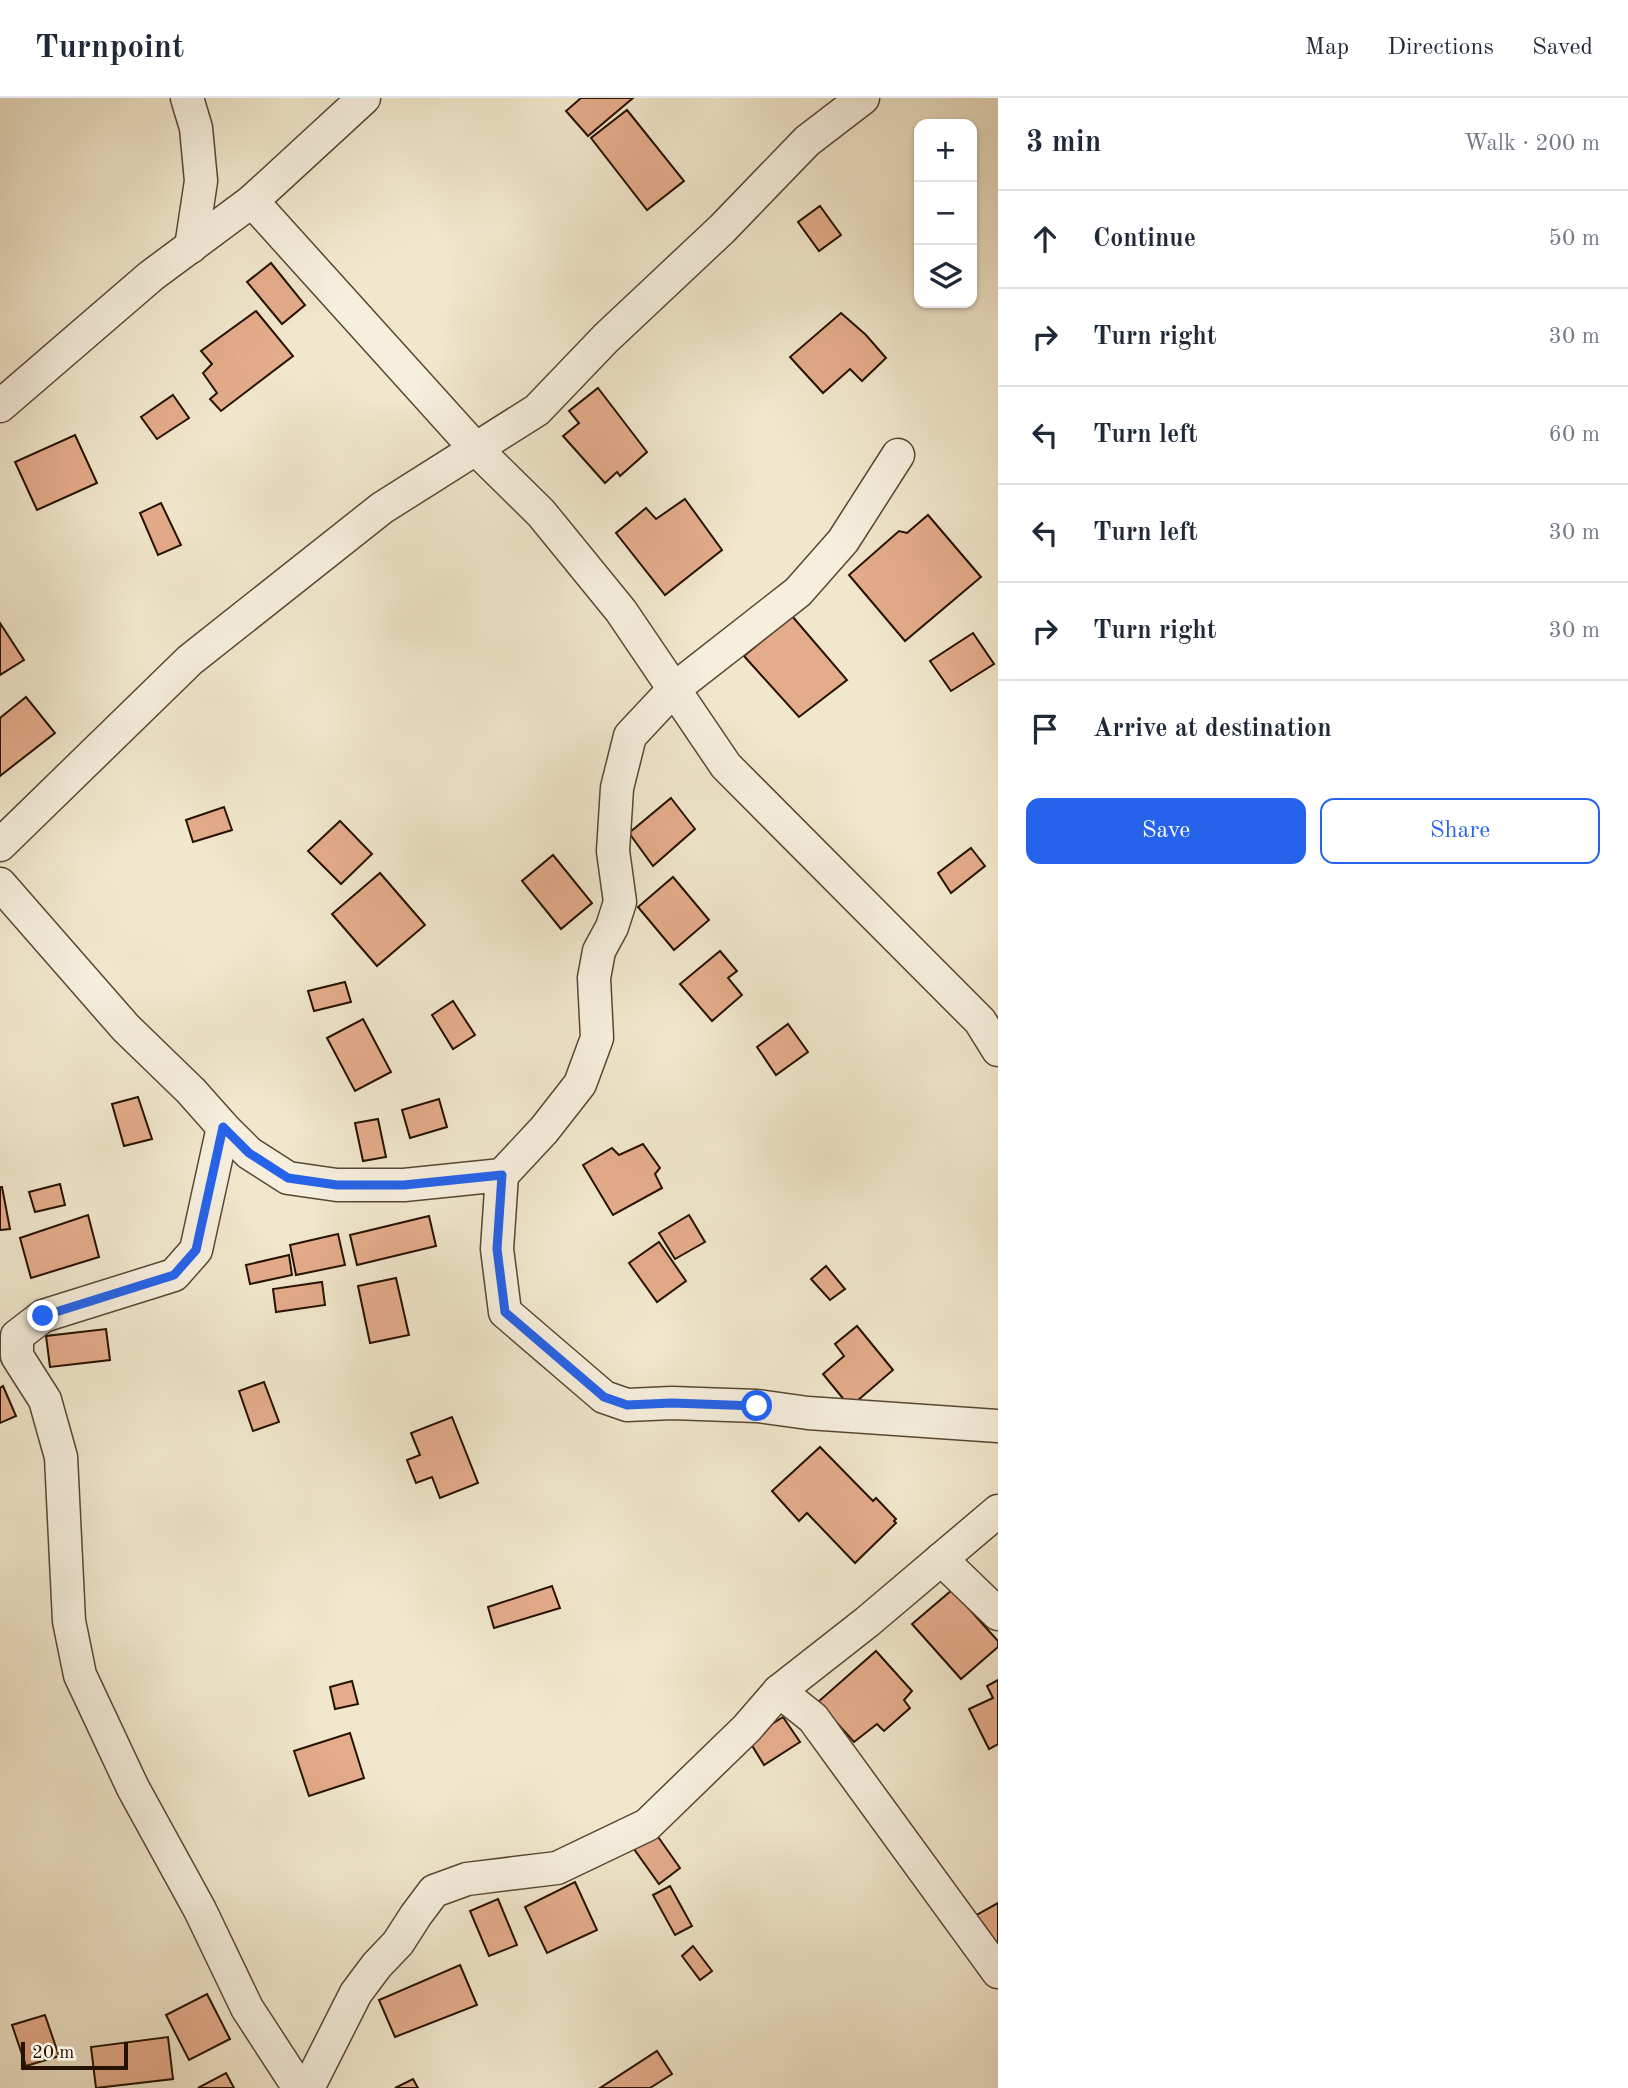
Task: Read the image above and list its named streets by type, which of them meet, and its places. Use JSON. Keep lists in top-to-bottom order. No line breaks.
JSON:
{"scale_bar":"20 m","page":{"header":"Turnpoint","nav":["Map","Directions","Saved"],"heading":["3 min","Walk · 200 m"],"map_buttons":["+","−"],"list":[["Continue","50 m"],["Turn right","30 m"],["Turn left","60 m"],["Turn left","30 m"],["Turn right","30 m"],"Arrive at destination"],"buttons":["Save","Share"],"scale":"20 m"}}
